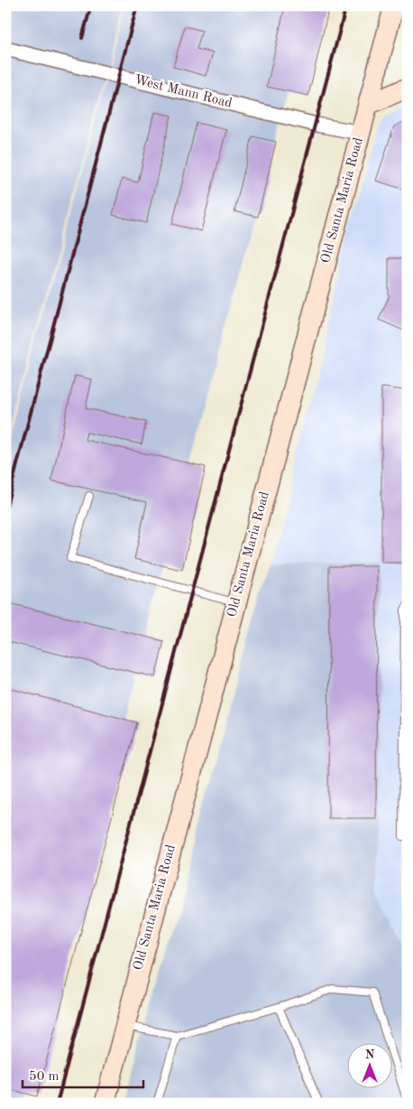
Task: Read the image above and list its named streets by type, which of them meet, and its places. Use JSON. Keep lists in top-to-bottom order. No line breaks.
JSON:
{"streets":{"main road":["Old Santa Maria Road"],"street":["West Mann Road"]},"crossings":[["West Mann Road","Old Santa Maria Road"]],"scale_bar":"50 m","north":"top"}
